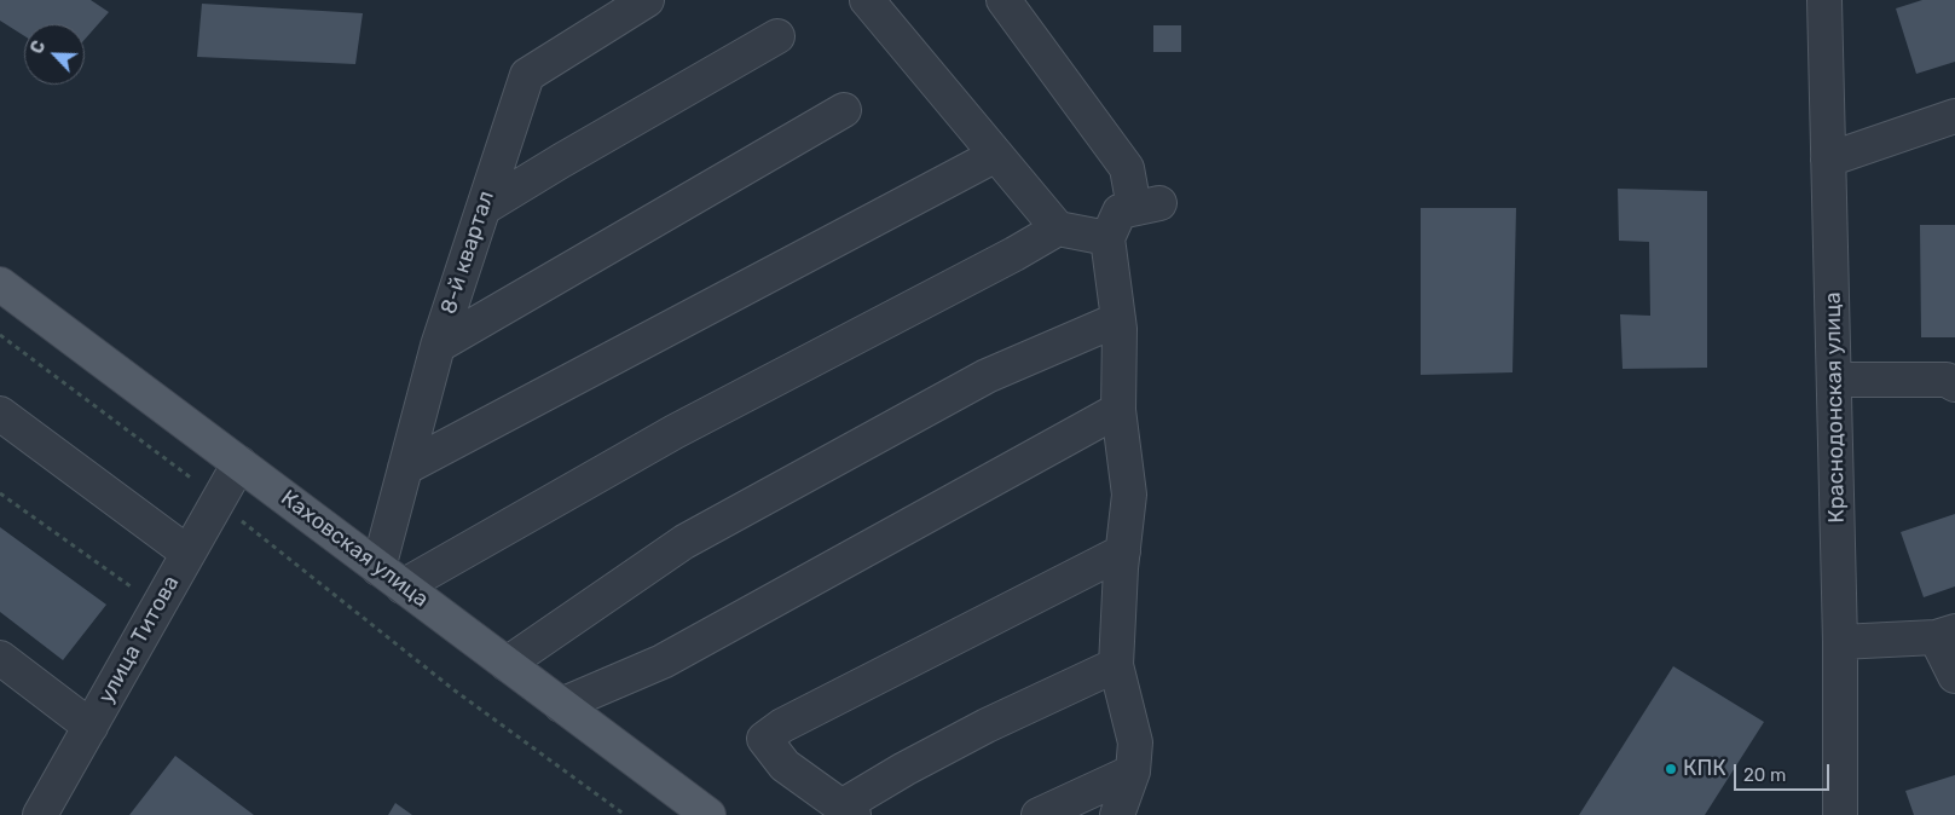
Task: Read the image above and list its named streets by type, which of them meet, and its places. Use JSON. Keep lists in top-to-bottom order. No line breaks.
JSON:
{"streets":{"main road":["Каховская улица"],"street":["8-й квартал","Краснодонская улица","улица Титова"]},"crossings":[["8-й квартал","Каховская улица"],["Каховская улица","улица Титова"]],"places":["КПК"],"scale_bar":"20 m","north":"top left"}
